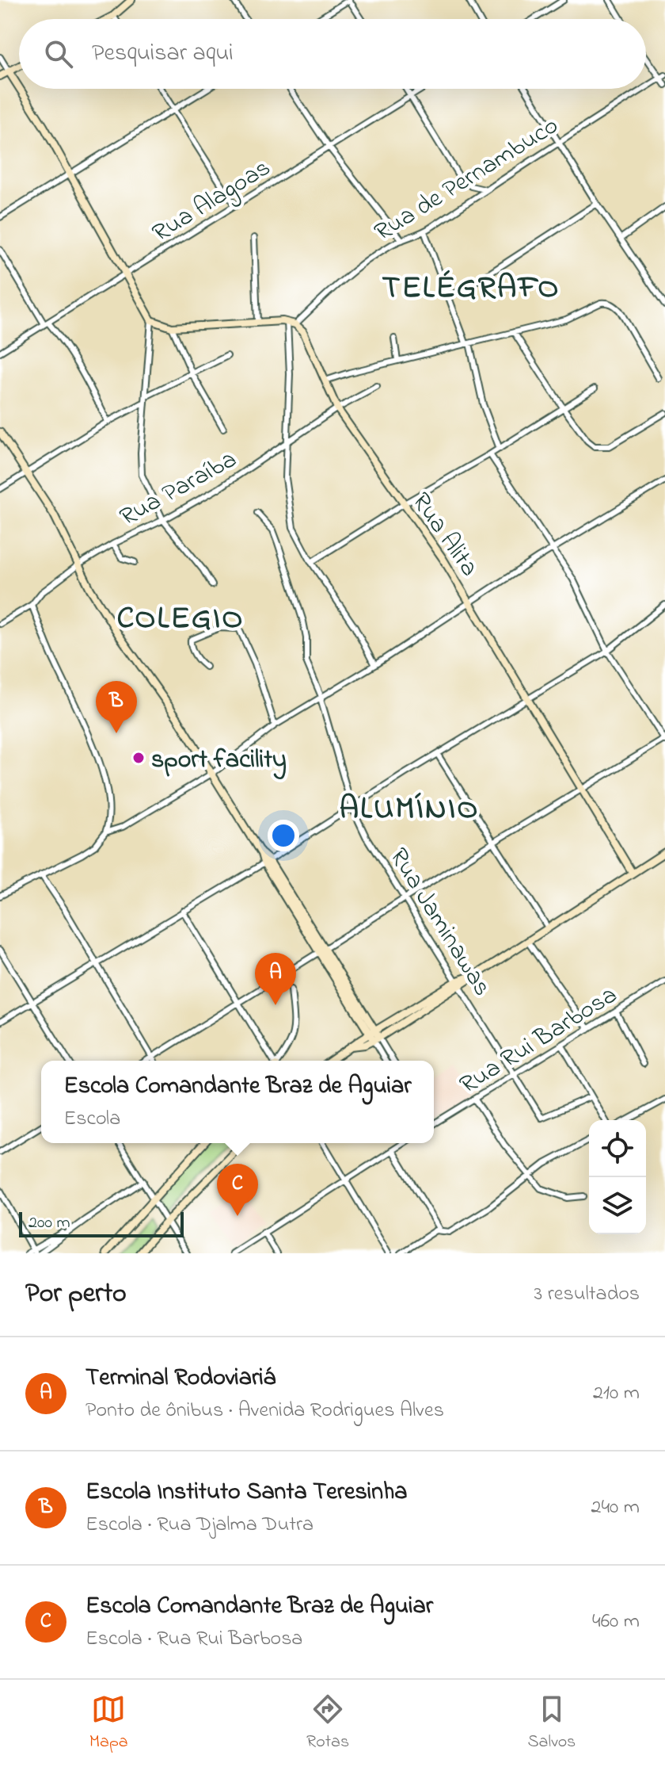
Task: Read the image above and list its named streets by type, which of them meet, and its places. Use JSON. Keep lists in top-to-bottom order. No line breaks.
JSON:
{"streets":{"street":["Rua de Pernambuco","Rua Alagoas","Rua Paraíba","Rua Alita","Rua Jaminawas","Rua Rui Barbosa"]},"crossings":[["Rua de Pernambuco","Rua Alita"],["Rua Paraíba","Rua Alita"],["Rua Jaminawas","Rua Rui Barbosa"]],"districts":["TELÉGRAFO","COLEGIO","ALUMÍNIO"],"places":["sport facility"],"scale_bar":"200 m","page":{"search":"Pesquisar aqui","pins":["B","A","C"],"popup":["Escola Comandante Braz de Aguiar","Escola"],"scale":"200 m","heading":["Por perto","3 resultados"],"list":[{"mark":"A","name":"Terminal Rodoviariá","note":"Ponto de ônibus · Avenida Rodrigues Alves","value":"210 m"},{"mark":"B","name":"Escola Instituto Santa Teresinha","note":"Escola · Rua Djalma Dutra","value":"240 m"},{"mark":"C","name":"Escola Comandante Braz de Aguiar","note":"Escola · Rua Rui Barbosa","value":"460 m"}],"nav":["Mapa","Rotas","Salvos"]}}
